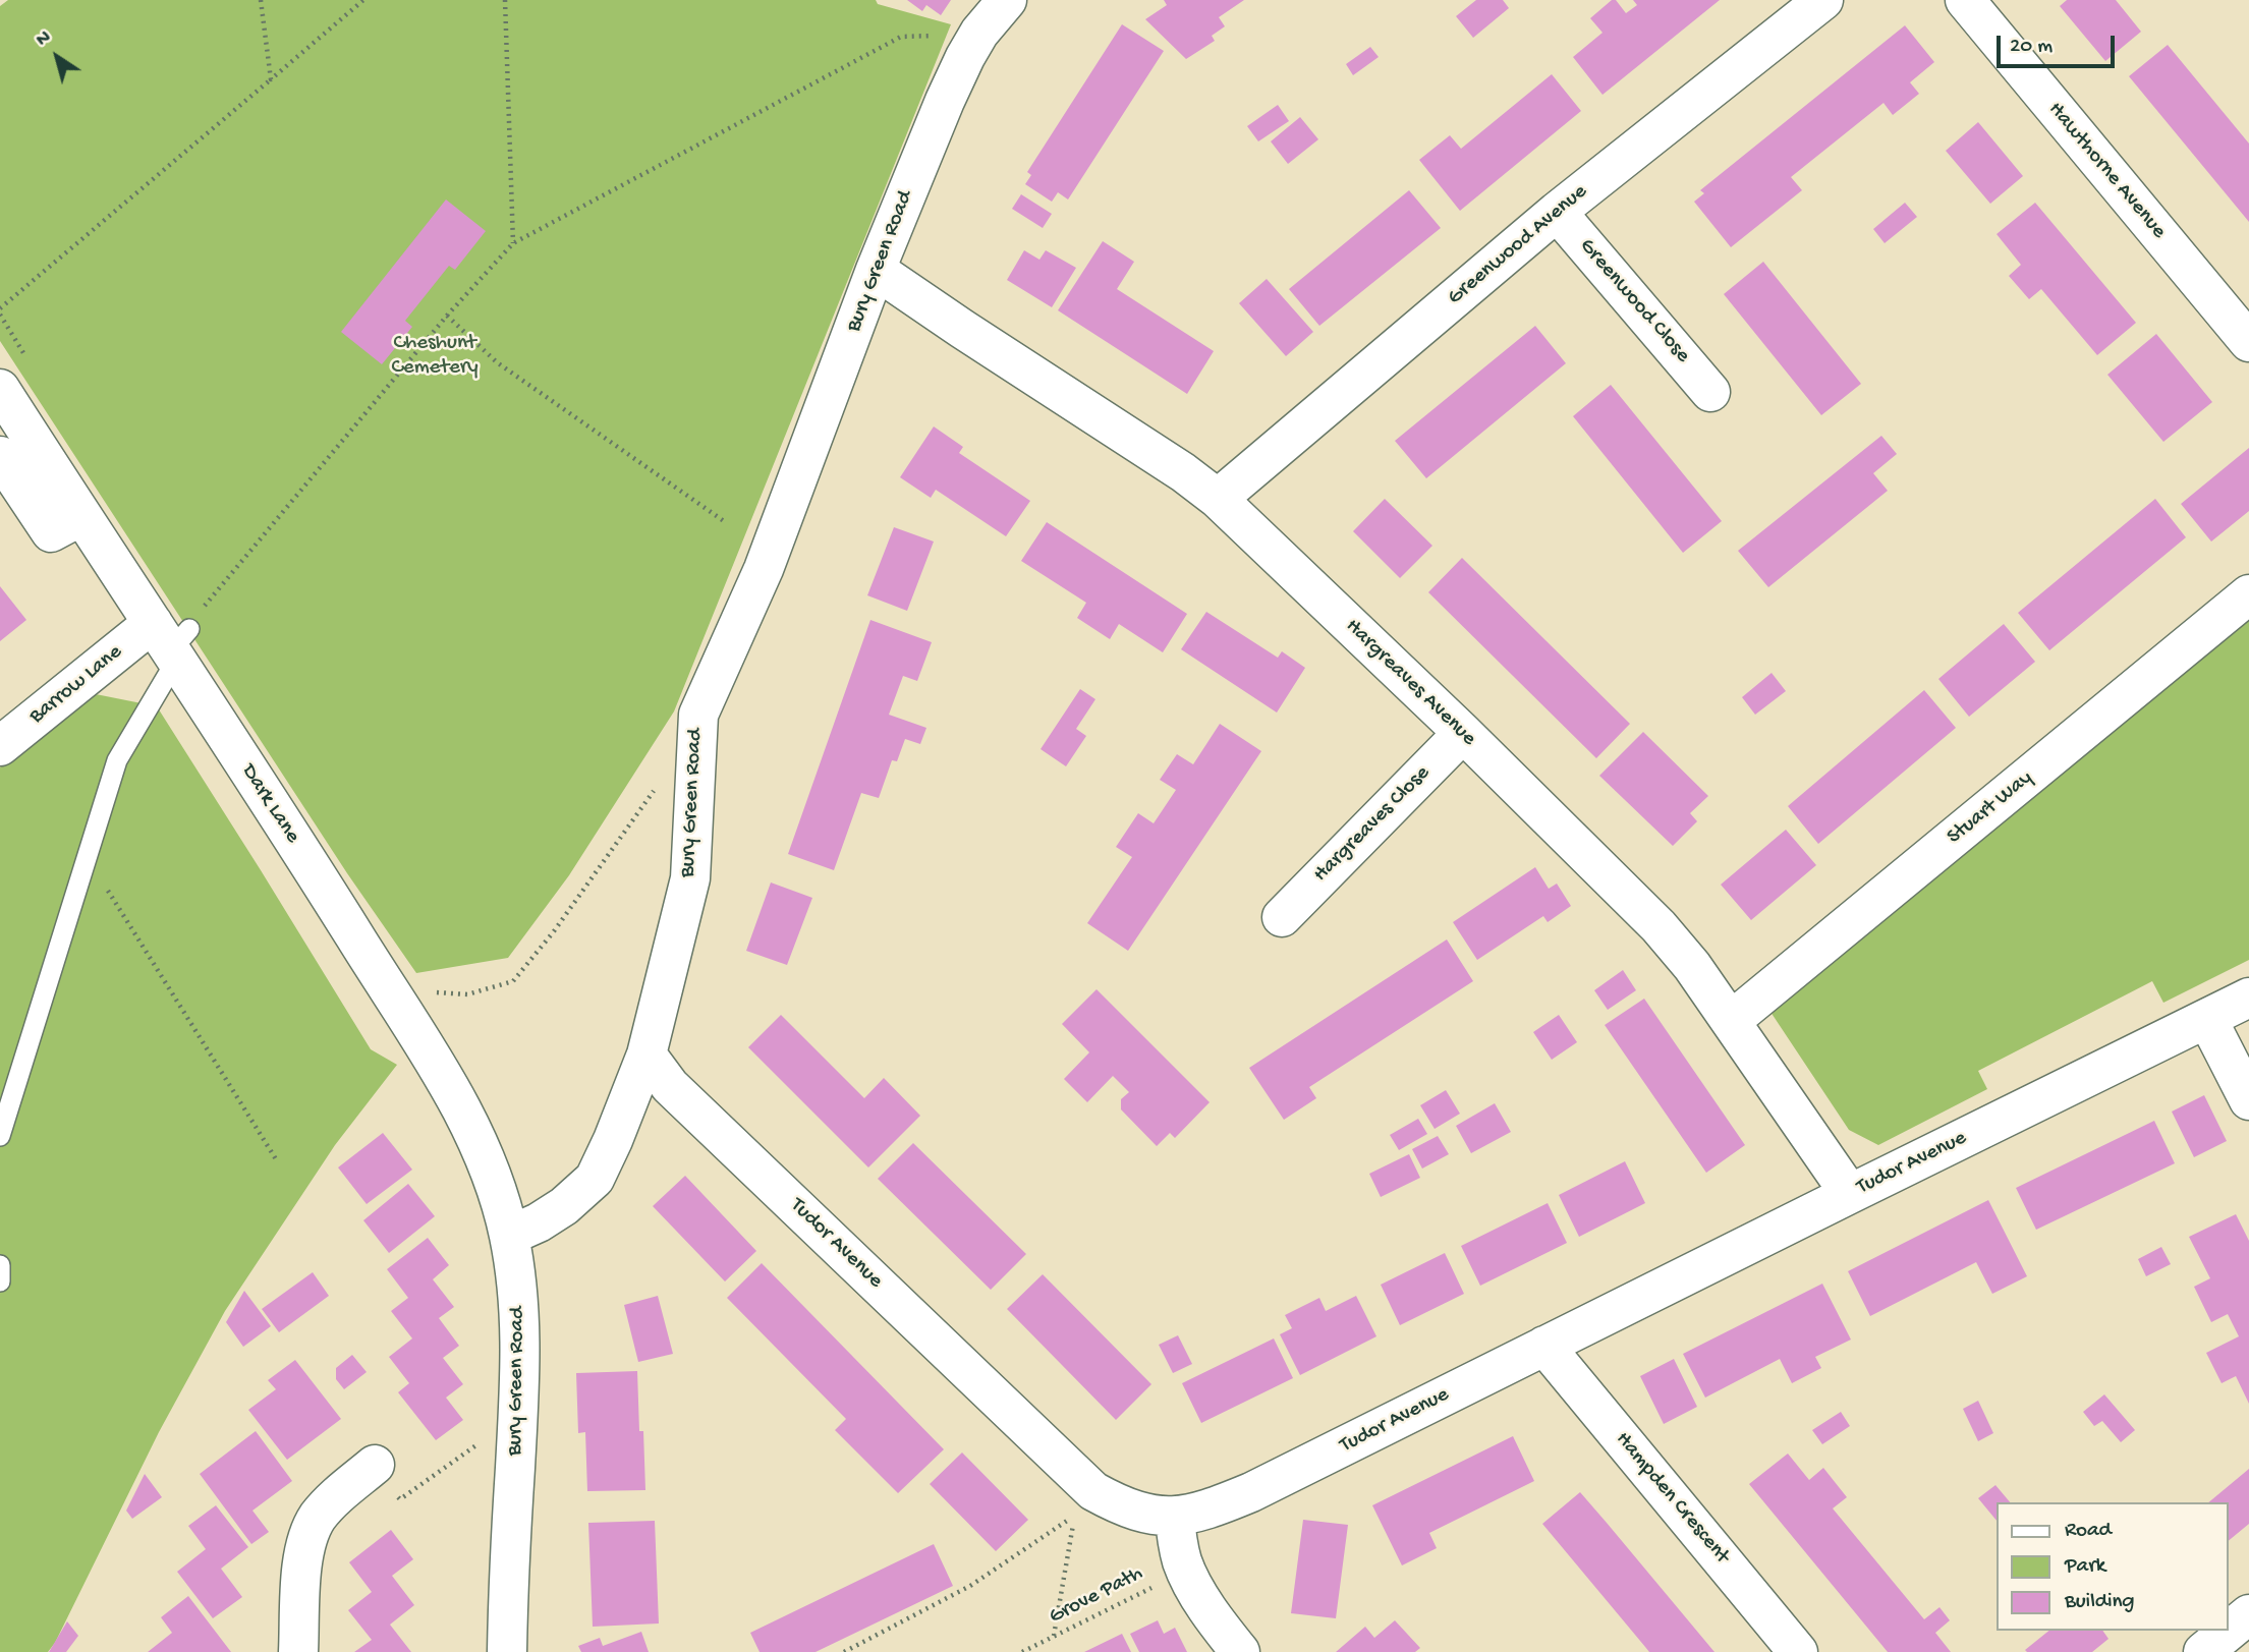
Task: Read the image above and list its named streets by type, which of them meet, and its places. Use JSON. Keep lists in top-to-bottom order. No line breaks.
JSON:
{"streets":{"street":["Hawthorne Avenue","Greenwood Avenue","Bury Green Road","Greenwood Close","Hargreaves Avenue","Barrow Lane","Dark Lane","Stuart Way","Hargreaves Close","Tudor Avenue","Hampden Crescent"],"path":["Grove Path"]},"crossings":[["Greenwood Avenue","Greenwood Close"],["Greenwood Avenue","Hargreaves Avenue"],["Bury Green Road","Hargreaves Avenue"],["Bury Green Road","Dark Lane"],["Bury Green Road","Tudor Avenue"],["Hargreaves Avenue","Stuart Way"],["Hargreaves Avenue","Hargreaves Close"],["Hargreaves Avenue","Tudor Avenue"],["Barrow Lane","Dark Lane"],["Tudor Avenue","Hampden Crescent"]],"parks":["Cheshunt Cemetery"],"legend":["Road","Park","Building"],"scale_bar":"20 m","north":"top left"}
